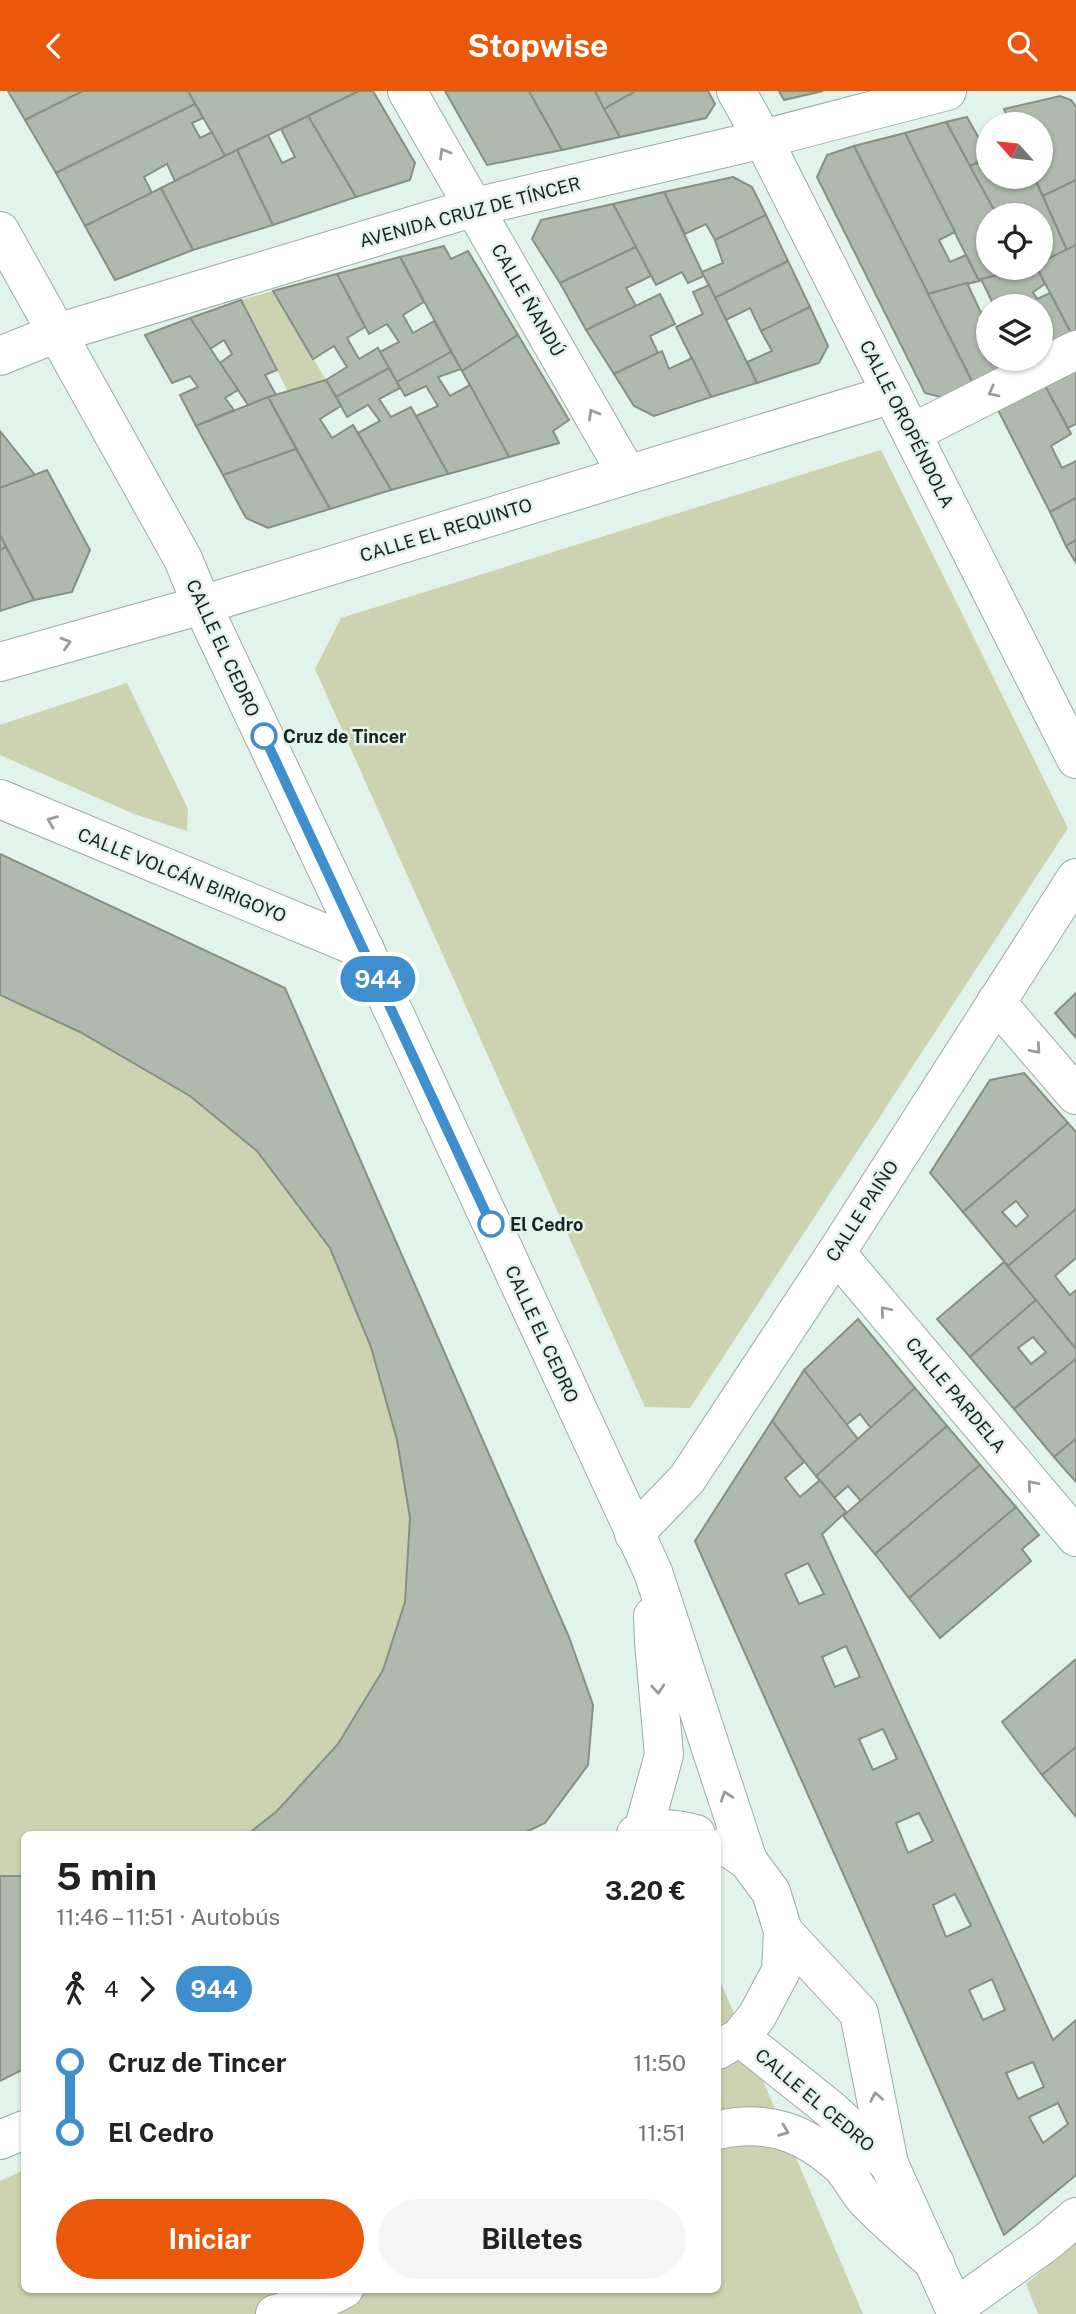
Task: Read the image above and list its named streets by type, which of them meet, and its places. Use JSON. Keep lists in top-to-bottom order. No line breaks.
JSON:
{"streets":{"main road":["AVENIDA CRUZ DE TÍNCER","CALLE ÑANDÚ","CALLE OROPÉNDOLA","CALLE EL REQUINTO","CALLE EL CEDRO","CALLE VOLCÁN BIRIGOYO","CALLE PAIÑO","CALLE PARDELA"]},"crossings":[["AVENIDA CRUZ DE TÍNCER","CALLE ÑANDÚ"],["AVENIDA CRUZ DE TÍNCER","CALLE OROPÉNDOLA"],["AVENIDA CRUZ DE TÍNCER","CALLE EL CEDRO"],["CALLE ÑANDÚ","CALLE EL REQUINTO"],["CALLE OROPÉNDOLA","CALLE EL REQUINTO"],["CALLE EL REQUINTO","CALLE EL CEDRO"],["CALLE EL CEDRO","CALLE VOLCÁN BIRIGOYO"],["CALLE EL CEDRO","CALLE PAIÑO"],["CALLE PAIÑO","CALLE PARDELA"]],"one_way":["CALLE ÑANDÚ","CALLE VOLCÁN BIRIGOYO","CALLE PARDELA"],"places":["Cruz de Tincer","El Cedro"],"lines":["bus line 944"],"north":"top left","page":{"header":"Stopwise","on_map":"944","heading":["5 min","11:46 – 11:51 · Autobús","3.20 €"],"legs":["4","944"],"list":[{"name":"Cruz de Tincer","value":"11:50"},{"name":"El Cedro","value":"11:51"}],"buttons":["Iniciar","Billetes"]}}
